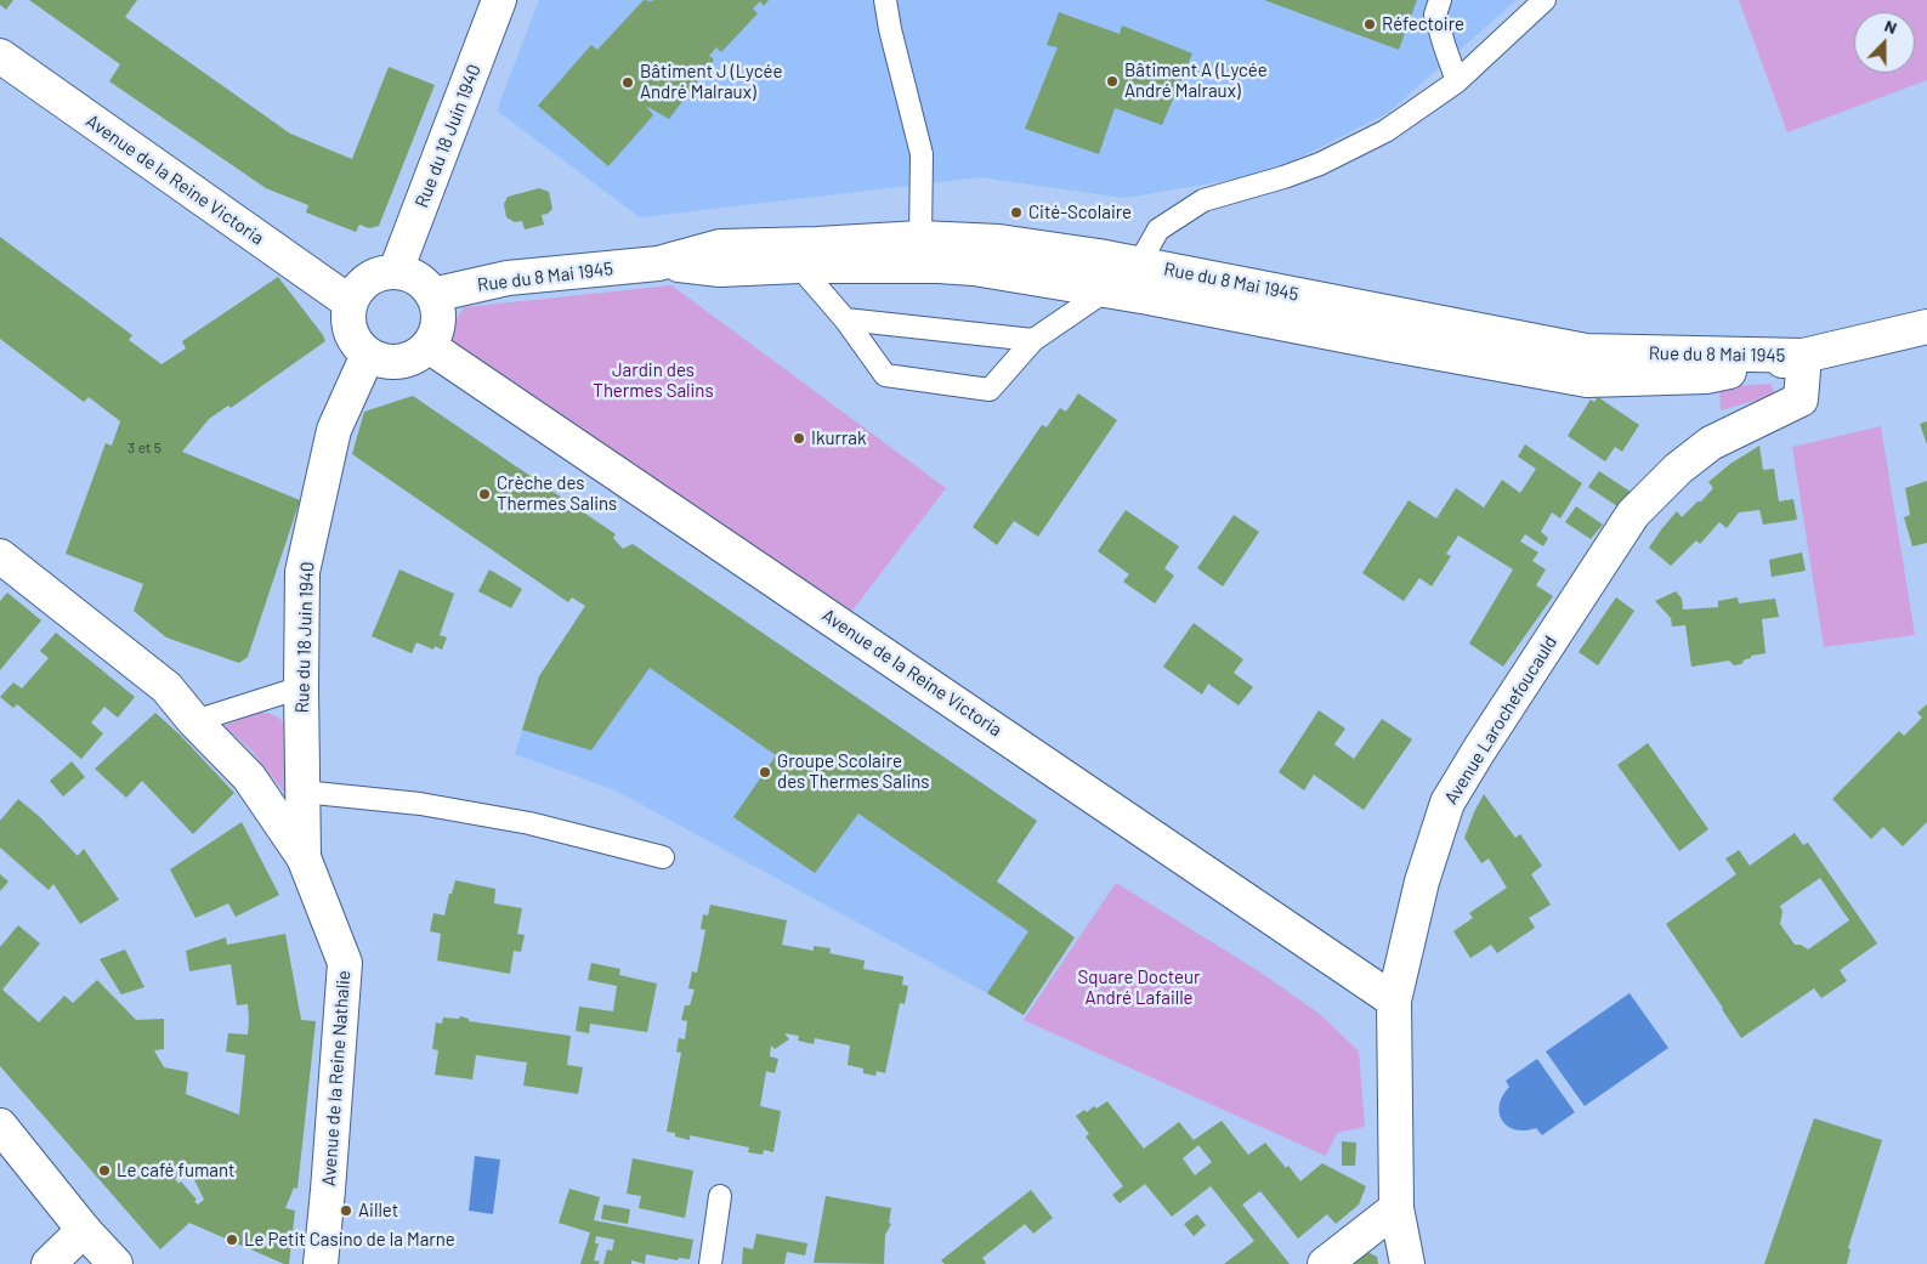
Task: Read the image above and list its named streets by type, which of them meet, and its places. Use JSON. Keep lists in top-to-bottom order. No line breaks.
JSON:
{"streets":{"street":["Rue du 18 Juin 1940","Avenue de la Reine Victoria","Rue du 8 Mai 1945","Avenue Larochefoucauld","Avenue de la Reine Nathalie"]},"crossings":[["Rue du 18 Juin 1940","Avenue de la Reine Victoria"],["Rue du 18 Juin 1940","Rue du 8 Mai 1945"],["Rue du 18 Juin 1940","Avenue de la Reine Nathalie"],["Avenue de la Reine Victoria","Rue du 8 Mai 1945"],["Avenue de la Reine Victoria","Avenue Larochefoucauld"],["Rue du 8 Mai 1945","Avenue Larochefoucauld"]],"parks":["Jardin des Thermes Salins","Square Docteur André Lafaille"],"places":["Réfectoire","Bâtiment A (Lycée André Malraux)","Bâtiment J (Lycée André Malraux)","Cité-Scolaire","Ikurrak","Crèche des Thermes Salins","Groupe Scolaire des Thermes Salins","Le café fumant","Aillet","Le Petit Casino de la Marne"],"house_numbers":["3 et 5"],"north":"top"}
